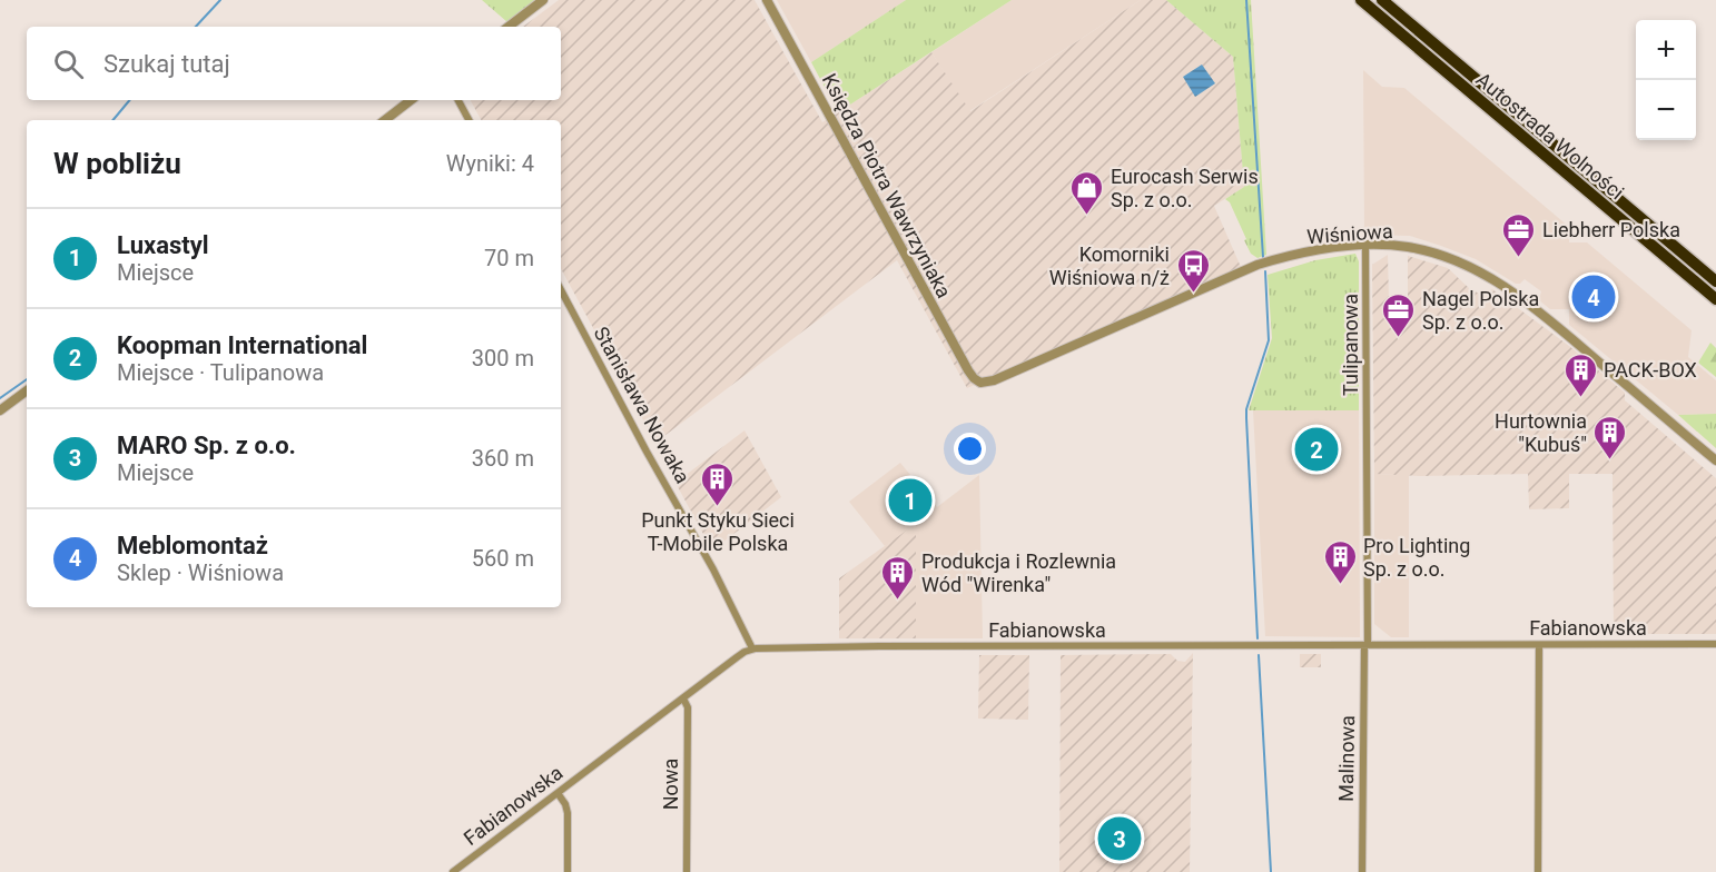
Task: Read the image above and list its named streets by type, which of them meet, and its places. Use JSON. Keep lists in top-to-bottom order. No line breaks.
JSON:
{"streets":{"highway":["Autostrada Wolności"],"street":["Księdza Piotra Wawrzyniaka","Wiśniowa","Tulipanowa","Stanisława Nowaka","Fabianowska","Malinowa","Nowa"]},"crossings":[["Księdza Piotra Wawrzyniaka","Wiśniowa"],["Wiśniowa","Tulipanowa"],["Tulipanowa","Fabianowska"],["Tulipanowa","Malinowa"],["Stanisława Nowaka","Fabianowska"],["Fabianowska","Malinowa"],["Fabianowska","Nowa"]],"places":{"shop":["Eurocash Serwis Sp. z o.o."],"office":["Liebherr Polska","Nagel Polska Sp. z o.o."],"bus stop":["Komorniki Wiśniowa n/ż"],"building":["PACK-BOX","Hurtownia \"Kubuś\"","Punkt Styku Sieci T-Mobile Polska","Pro Lighting Sp. z o.o.","Produkcja i Rozlewnia Wód \"Wirenka\""]},"page":{"map_buttons":["+","−"],"search":"Szukaj tutaj","heading":["W pobliżu","Wyniki: 4"],"list":[{"mark":"1","name":"Luxastyl","note":"Miejsce","value":"70 m"},{"mark":"2","name":"Koopman International","note":"Miejsce · Tulipanowa","value":"300 m"},{"mark":"3","name":"MARO Sp. z o.o.","note":"Miejsce","value":"360 m"},{"mark":"4","name":"Meblomontaż","note":"Sklep · Wiśniowa","value":"560 m"}],"pins":["4","2","1","3"]}}
